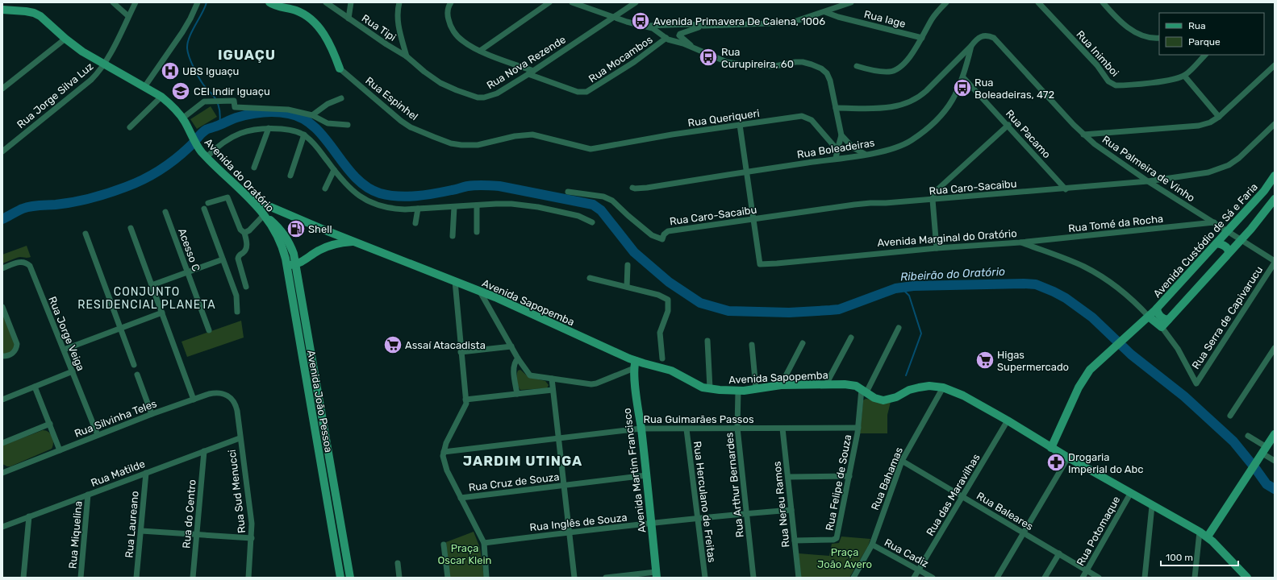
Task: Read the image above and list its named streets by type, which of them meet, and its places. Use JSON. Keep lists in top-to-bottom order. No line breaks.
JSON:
{"streets":{"main road":["Avenida do Oratório","Avenida Marginal do Oratório","Avenida Custódio de Sá e Faria","Avenida Sapopemba","Avenida João Pessoa","Avenida Martim Francisco"],"street":["Rua Iage","Rua Tipi","Rua Inimboi","Rua Mocambos","Rua Nova Rezende","Rua Jorge Silva Luz","Rua Espinhel","Rua Queriqueri","Rua Pacamo","Rua Boleadeiras","Rua Palmeira de Vinho","Rua Caro-Sacaibu","Rua Tomé da Rocha","Acesso C","Rua Serra de Capivarucu","Rua Jorge Veiga","Rua Silvinha Teles","Rua Guimarães Passos","Rua Matilde","Rua Bahamas","Rua Cruz de Souza","Rua Felipe de Souza","Rua Arthur Bernardes","Rua Sud Menucci","Rua das Maravilhas","Rua Herculano de Freitas","Rua Nereu Ramos","Rua Baleares","Rua do Centro","Rua Inglês de Souza","Rua Laureano","Rua Potomaque","Rua Miquelina","Rua Cadiz"]},"crossings":[["Rua Tipi","Rua Nova Rezende"],["Rua Mocambos","Rua Nova Rezende"],["Rua Jorge Silva Luz","Avenida do Oratório"],["Rua Espinhel","Rua Queriqueri"],["Rua Pacamo","Rua Boleadeiras"],["Rua Pacamo","Rua Caro-Sacaibu"],["Rua Boleadeiras","Rua Palmeira de Vinho"],["Rua Palmeira de Vinho","Rua Caro-Sacaibu"],["Rua Palmeira de Vinho","Rua Tomé da Rocha"],["Rua Palmeira de Vinho","Avenida Custódio de Sá e Faria"],["Rua Palmeira de Vinho","Rua Serra de Capivarucu"],["Avenida do Oratório","Avenida Sapopemba"],["Avenida do Oratório","Avenida João Pessoa"],["Rua Caro-Sacaibu","Avenida Marginal do Oratório"],["Rua Tomé da Rocha","Avenida Marginal do Oratório"],["Avenida Marginal do Oratório","Avenida Custódio de Sá e Faria"],["Avenida Marginal do Oratório","Rua Serra de Capivarucu"],["Avenida Custódio de Sá e Faria","Avenida Sapopemba"],["Avenida Sapopemba","Avenida Martim Francisco"],["Avenida Sapopemba","Rua Bahamas"],["Avenida Sapopemba","Rua Felipe de Souza"],["Avenida Sapopemba","Rua Arthur Bernardes"],["Avenida Sapopemba","Rua das Maravilhas"],["Avenida Sapopemba","Rua Potomaque"],["Rua Jorge Veiga","Rua Silvinha Teles"],["Rua Silvinha Teles","Rua Sud Menucci"],["Rua Guimarães Passos","Avenida Martim Francisco"],["Rua Guimarães Passos","Rua Felipe de Souza"],["Rua Guimarães Passos","Rua Arthur Bernardes"],["Rua Guimarães Passos","Rua Herculano de Freitas"],["Rua Guimarães Passos","Rua Nereu Ramos"],["Avenida Martim Francisco","Rua Cruz de Souza"],["Avenida Martim Francisco","Rua Inglês de Souza"],["Rua Matilde","Rua Sud Menucci"],["Rua Matilde","Rua do Centro"],["Rua Matilde","Rua Laureano"],["Rua Matilde","Rua Miquelina"],["Rua Bahamas","Rua Baleares"],["Rua Bahamas","Rua Cadiz"],["Rua Felipe de Souza","Rua Nereu Ramos"],["Rua Arthur Bernardes","Rua Inglês de Souza"],["Rua das Maravilhas","Rua Baleares"],["Rua das Maravilhas","Rua Cadiz"],["Rua Herculano de Freitas","Rua Inglês de Souza"],["Rua Nereu Ramos","Rua Inglês de Souza"],["Rua Baleares","Rua Potomaque"]],"districts":["IGUAÇU","CONJUNTO RESIDENCIAL PLANETA","JARDIM UTINGA"],"water":["Ribeirão do Oratório"],"parks":["Praça Oscar Klein","Praça João Avero"],"places":{"bus stop":["Avenida Primavera De Caiena, 1006","Rua Curupireira, 60","Rua Boleadeiras, 472"],"hospital":["UBS Iguaçu"],"school or university":["CEI Indir Iguaçu"],"fuel station":["Shell"],"supermarket":["Assaí Atacadista","Higas Supermercado"],"pharmacy":["Drogaria Imperial do Abc"]},"legend":["Rua","Parque"],"scale_bar":"100 m"}
